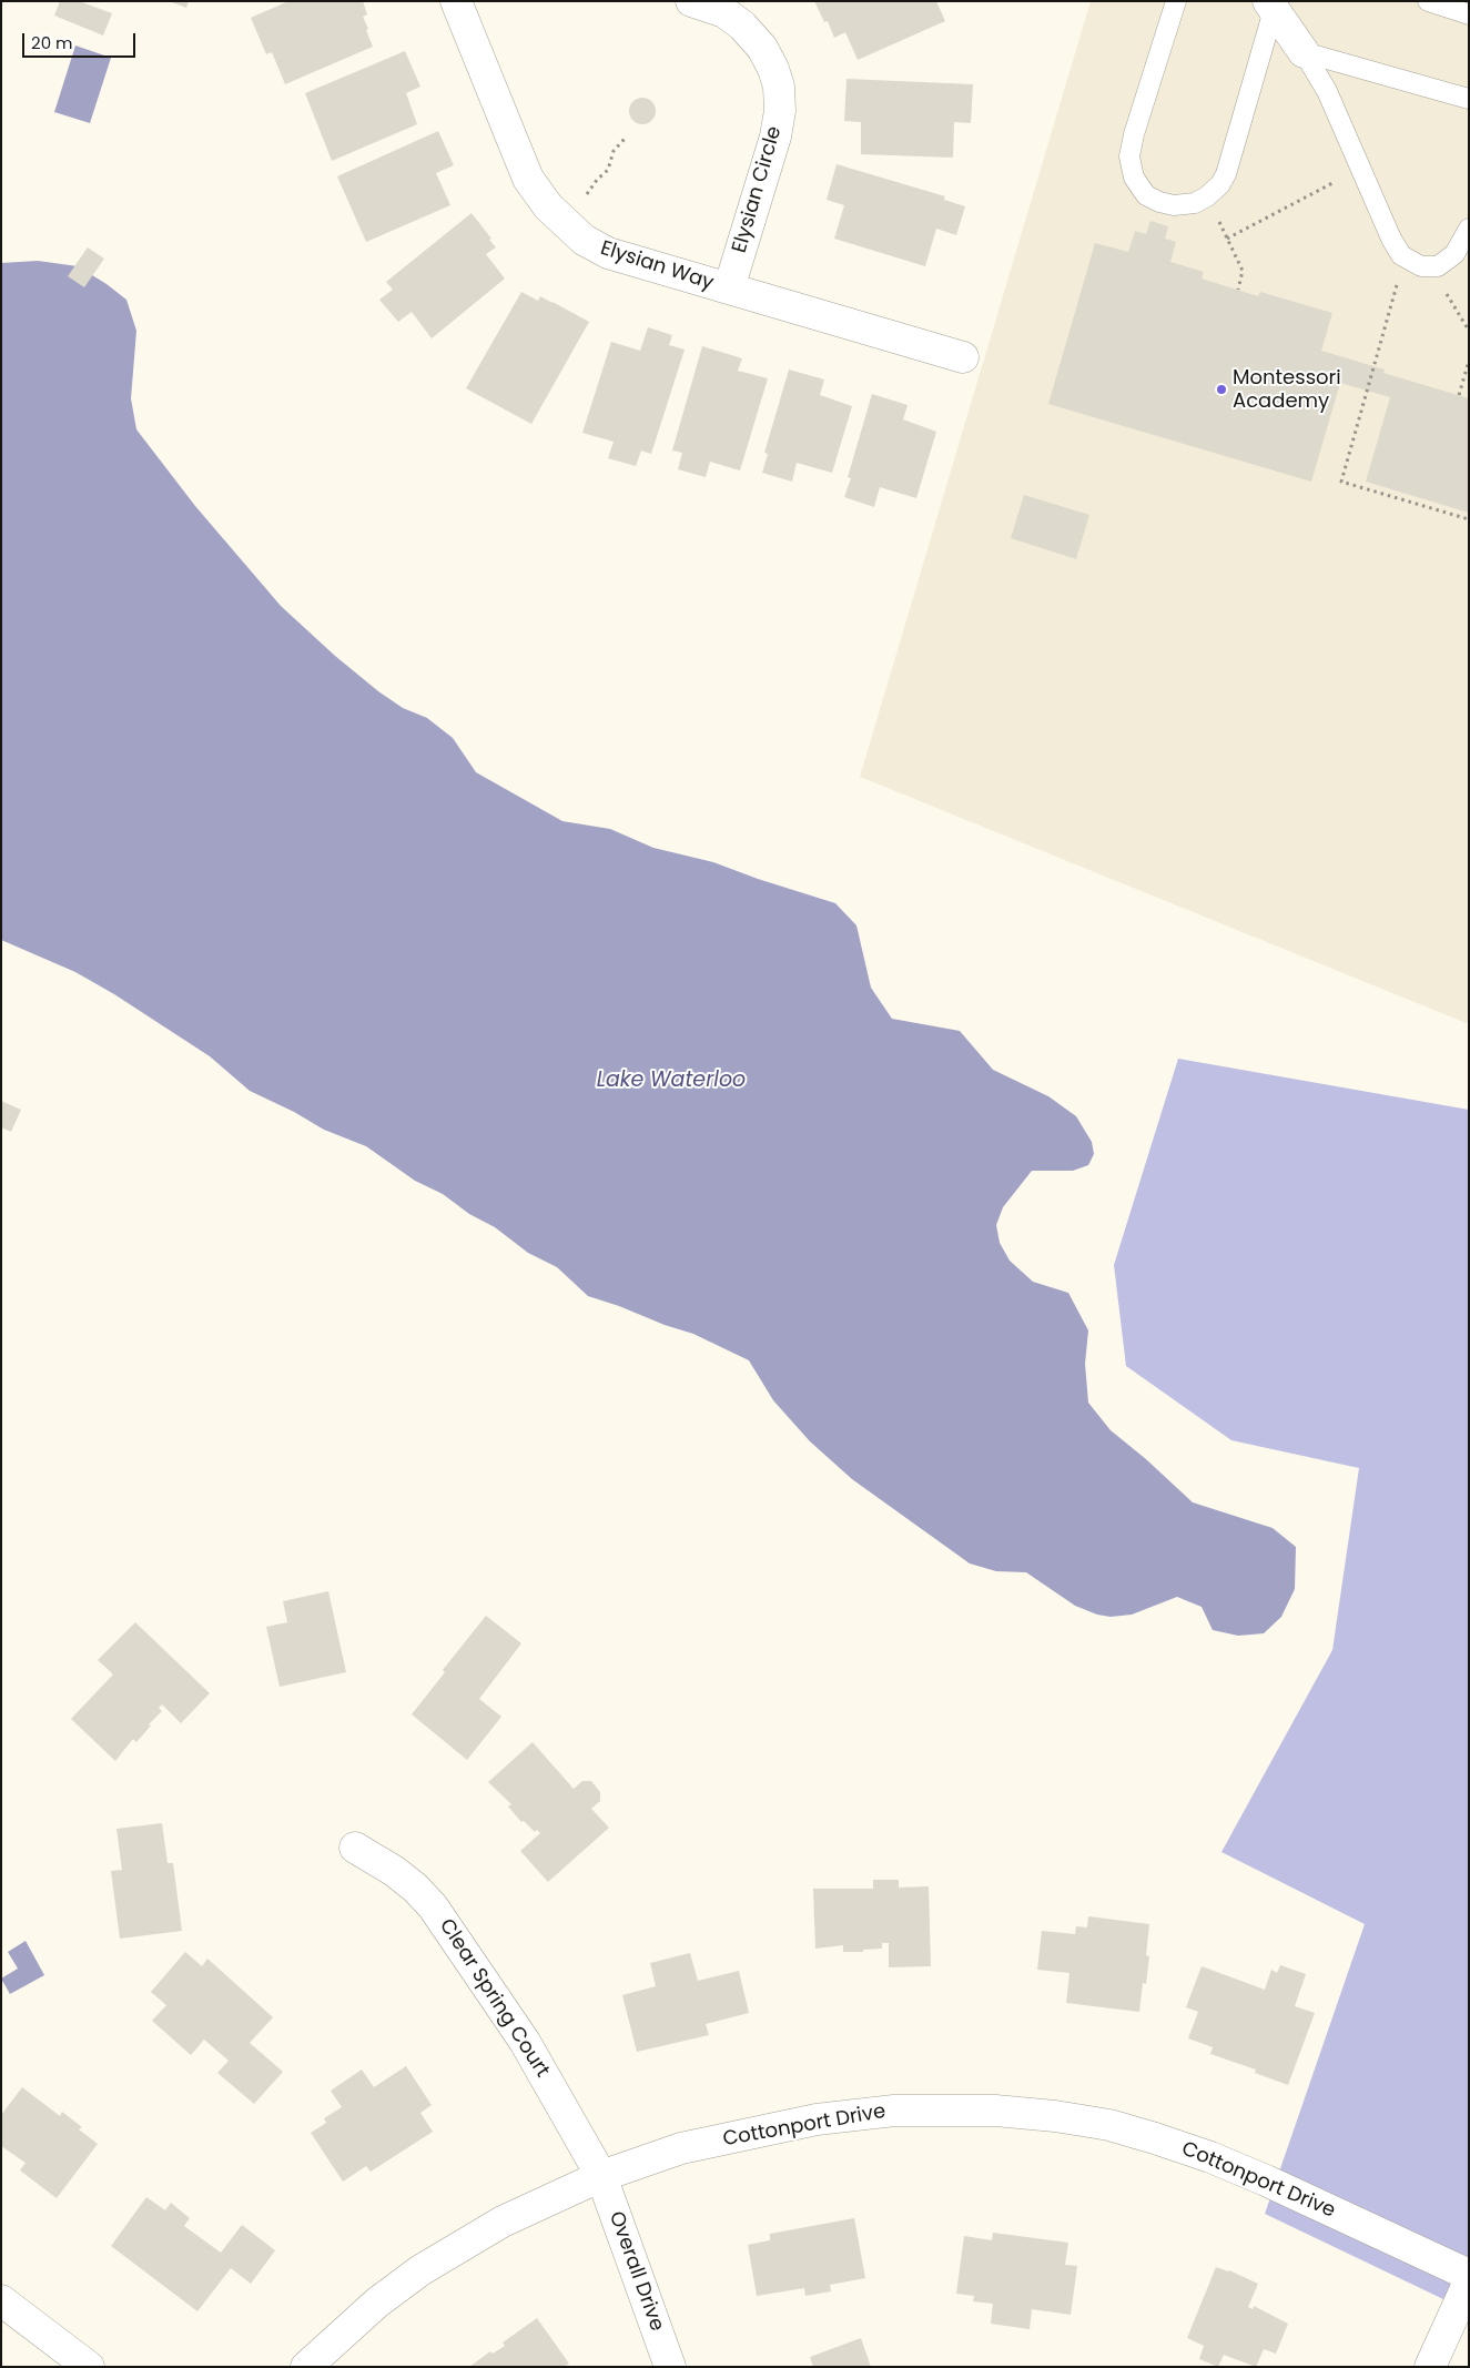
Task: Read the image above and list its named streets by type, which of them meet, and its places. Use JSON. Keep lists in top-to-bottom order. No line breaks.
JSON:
{"streets":{"street":["Elysian Circle","Elysian Way","Clear Spring Court","Cottonport Drive","Overall Drive"]},"crossings":[["Elysian Circle","Elysian Way"],["Clear Spring Court","Cottonport Drive"],["Clear Spring Court","Overall Drive"],["Cottonport Drive","Overall Drive"]],"water":["Lake Waterloo"],"places":["Montessori Academy"],"scale_bar":"20 m"}
